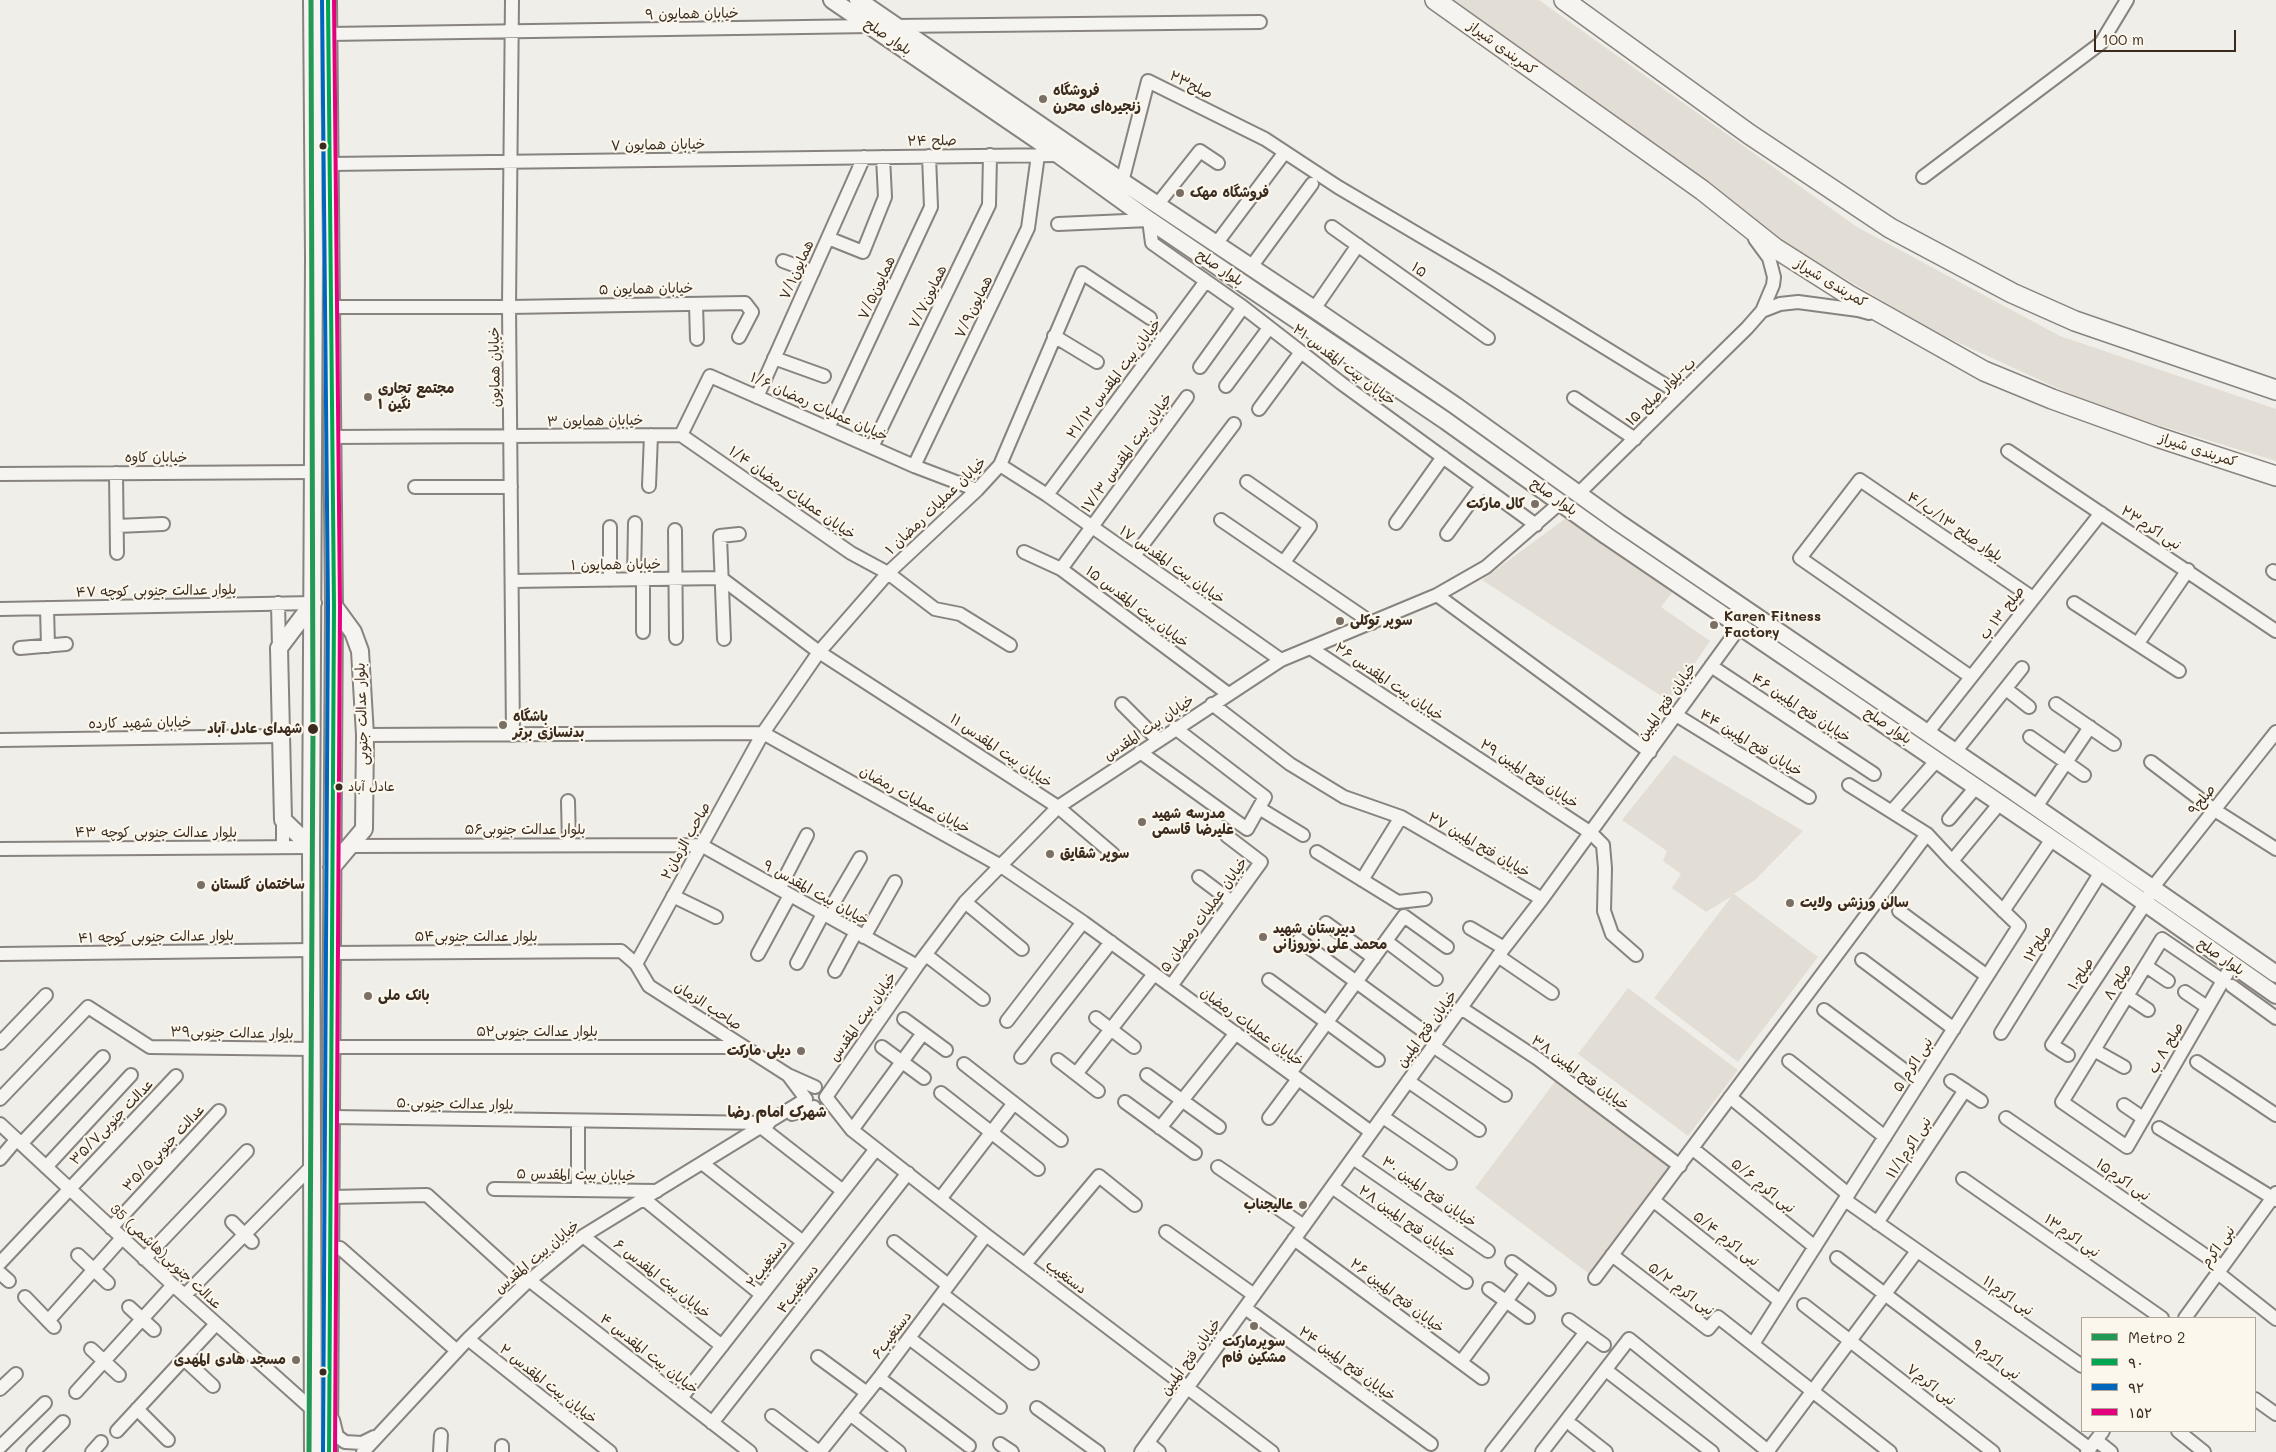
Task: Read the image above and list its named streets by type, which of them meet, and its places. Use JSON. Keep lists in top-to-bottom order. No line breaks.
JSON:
{"streets":{"highway":["کمربندی شیراز"],"main road":["بلوار صلح","بلوار عدالت جنوبی"],"street":["خیابان همایون ۹","صلح۲۳","صلح ۲۴","خیابان همایون ۷","همایون۷/۱","۱۵","همایون۷/۵","خیابان همایون ۵","همایون۷/۷","همایون۷/۹","خیابان بیت المقدس ۲۱","خیابان همایون","خیابان بیت المقدس ۲۱/۱۲","۱۵ ب-بلوار صلح","خیابان عملیات رمضان ۱/۶","خیابان همایون ۳","خیابان بیت المقدس ۱۷/۳","خیابان کاوه","خیابان عملیات رمضان ۱/۴","خیابان عملیات رمضان ۱","بلوار صلح ۱۳/ب/۴","نبی اکرم۲۳","خیابان همایون ۱","خیابان بیت المقدس ۱۷","بلوار عدالت جنوبی کوچه ۴۷","خیابان بیت المقدس ۱۵","صلح ۱۳ ب","خیابان بیت المقدس ۲۶","خیابان فتح المبین","خیابان فتح المبین ۴۶","خیابان شهید کارده","خیابان بیت المقدس","خیابان فتح المبین ۴۴","خیابان بیت المقدس ۱۱","خیابان فتح المبین ۲۹","خیابان عملیات رمضان","صلح۹","بلوار عدالت جنوبی۵۶","بلوار عدالت جنوبی کوچه ۴۳","۲صاحب الزمان","خیابان فتح المبین ۲۷","خیابان بیت المقدس ۹","خیابان عملیات رمضان ۵","بلوار عدالت جنوبی کوچه ۴۱","بلوار عدالت جنوبی۵۴","صلح۱۲","صلح۱۰","۸ صلح","صاحب الزمان","بلوار عدالت جنوبی۵۲","۳۹بلوار عدالت جنوبی","صلح ۸ ب","نبی اکرم ۵","خیابان فتح المبین ۳۸","بلوار عدالت جنوبی۵۰","عدالت جنوبی۳۵/۷","عدالت جنوبی۳۵/۵","نبی اکرم۱۱/۱","خیابان بیت المقدس ۵","نبی اکرم۱۵","نبی اکرم ۵/۶","خیابان فتح المبین ۳۰","خیابان فتح المبین ۲۸","نبی اکرم۱۳","نبی اکرم ۵/۴","نبی اکرم","35 عدالت جنوبی(هاشمی)","۲دستغیب","دستغیب","خیابان بیت المقدس ۶","دستغیب۴","نبی اکرم ۵/۲","خیابان فتح المبین ۲۶","نبی اکرم۱۱","دستغیب۶","خیابان بیت المقدس ۴","نبی اکرم۹","خیابان فتح المبین ۲۴","خیابان بیت المقدس ۲","نبی اکرم۷"]},"crossings":[["خیابان همایون ۹","بلوار صلح"],["خیابان همایون ۹","خیابان همایون"],["خیابان همایون ۹","بلوار عدالت جنوبی"],["بلوار صلح","صلح۲۳"],["بلوار صلح","صلح ۲۴"],["بلوار صلح","خیابان بیت المقدس ۲۱"],["بلوار صلح","۱۵ ب-بلوار صلح"],["بلوار صلح","صلح ۱۳ ب"],["بلوار صلح","خیابان فتح المبین"],["بلوار صلح","خیابان بیت المقدس"],["بلوار صلح","صلح۹"],["بلوار صلح","صلح۱۲"],["بلوار صلح","صلح۱۰"],["بلوار صلح","صلح ۸ ب"],["صلح ۲۴","خیابان همایون ۷"],["صلح ۲۴","همایون۷/۱"],["صلح ۲۴","همایون۷/۵"],["صلح ۲۴","همایون۷/۷"],["صلح ۲۴","همایون۷/۹"],["خیابان همایون ۷","خیابان همایون"],["خیابان همایون ۷","بلوار عدالت جنوبی"],["همایون۷/۱","خیابان عملیات رمضان ۱/۶"],["همایون۷/۵","خیابان عملیات رمضان ۱/۶"],["خیابان همایون ۵","خیابان همایون"],["خیابان همایون ۵","بلوار عدالت جنوبی"],["همایون۷/۷","خیابان عملیات رمضان ۱/۶"],["همایون۷/۹","خیابان عملیات رمضان ۱/۶"],["خیابان بیت المقدس ۲۱","خیابان بیت المقدس ۲۱/۱۲"],["خیابان بیت المقدس ۲۱","خیابان بیت المقدس"],["خیابان همایون","خیابان همایون ۳"],["خیابان همایون","خیابان همایون ۱"],["خیابان همایون","خیابان عملیات رمضان"],["خیابان بیت المقدس ۲۱/۱۲","خیابان بیت المقدس ۱۷"],["خیابان عملیات رمضان ۱/۶","خیابان همایون ۳"],["خیابان عملیات رمضان ۱/۶","خیابان عملیات رمضان ۱/۴"],["خیابان عملیات رمضان ۱/۶","خیابان عملیات رمضان ۱"],["خیابان همایون ۳","خیابان عملیات رمضان ۱/۴"],["خیابان همایون ۳","بلوار عدالت جنوبی"],["خیابان بیت المقدس ۱۷/۳","خیابان بیت المقدس ۱۷"],["خیابان بیت المقدس ۱۷/۳","خیابان بیت المقدس ۱۵"],["خیابان کاوه","بلوار عدالت جنوبی"],["خیابان عملیات رمضان ۱/۴","خیابان عملیات رمضان ۱"],["خیابان عملیات رمضان ۱","خیابان بیت المقدس ۱۷"],["خیابان عملیات رمضان ۱","خیابان بیت المقدس ۱۱"],["خیابان عملیات رمضان ۱","خیابان عملیات رمضان"],["خیابان عملیات رمضان ۱","۲صاحب الزمان"],["بلوار صلح ۱۳/ب/۴","صلح ۱۳ ب"],["نبی اکرم۲۳","صلح ۱۳ ب"],["خیابان همایون ۱","خیابان بیت المقدس ۱۱"],["خیابان بیت المقدس ۱۷","خیابان بیت المقدس"],["بلوار عدالت جنوبی کوچه ۴۷","بلوار عدالت جنوبی"],["خیابان بیت المقدس ۱۵","خیابان بیت المقدس"],["خیابان بیت المقدس ۲۶","خیابان بیت المقدس"],["خیابان بیت المقدس ۲۶","خیابان فتح المبین ۲۹"],["خیابان فتح المبین","خیابان فتح المبین ۴۶"],["خیابان فتح المبین","خیابان فتح المبین ۴۴"],["خیابان فتح المبین","خیابان فتح المبین ۲۹"],["خیابان فتح المبین","خیابان عملیات رمضان"],["خیابان فتح المبین","خیابان فتح المبین ۲۷"],["خیابان فتح المبین","خیابان فتح المبین ۳۸"],["خیابان فتح المبین","خیابان فتح المبین ۳۰"],["خیابان فتح المبین","خیابان فتح المبین ۲۸"],["خیابان فتح المبین","دستغیب"],["خیابان فتح المبین","خیابان فتح المبین ۲۶"],["خیابان فتح المبین","خیابان فتح المبین ۲۴"],["بلوار عدالت جنوبی","خیابان عملیات رمضان"],["بلوار عدالت جنوبی","بلوار عدالت جنوبی۵۶"],["بلوار عدالت جنوبی","بلوار عدالت جنوبی کوچه ۴۳"],["بلوار عدالت جنوبی","بلوار عدالت جنوبی کوچه ۴۱"],["بلوار عدالت جنوبی","بلوار عدالت جنوبی۵۴"],["بلوار عدالت جنوبی","بلوار عدالت جنوبی۵۲"],["بلوار عدالت جنوبی","۳۹بلوار عدالت جنوبی"],["بلوار عدالت جنوبی","بلوار عدالت جنوبی۵۰"],["بلوار عدالت جنوبی","35 عدالت جنوبی(هاشمی)"],["بلوار عدالت جنوبی","خیابان بیت المقدس ۴"],["خیابان بیت المقدس","خیابان بیت المقدس ۱۱"],["خیابان بیت المقدس","خیابان عملیات رمضان"],["خیابان بیت المقدس","خیابان فتح المبین ۲۷"],["خیابان بیت المقدس","خیابان بیت المقدس ۹"],["خیابان بیت المقدس","بلوار عدالت جنوبی۵۰"],["خیابان بیت المقدس","خیابان بیت المقدس ۵"],["خیابان بیت المقدس","دستغیب"],["خیابان بیت المقدس","خیابان بیت المقدس ۶"],["خیابان بیت المقدس","خیابان بیت المقدس ۴"],["خیابان بیت المقدس","خیابان بیت المقدس ۲"],["خیابان عملیات رمضان","۲صاحب الزمان"],["خیابان عملیات رمضان","خیابان عملیات رمضان ۵"],["صلح۹","صلح۱۰"],["بلوار عدالت جنوبی۵۶","۲صاحب الزمان"],["بلوار عدالت جنوبی۵۶","خیابان بیت المقدس ۹"],["۲صاحب الزمان","خیابان بیت المقدس ۹"],["۲صاحب الزمان","صاحب الزمان"],["بلوار عدالت جنوبی۵۴","صاحب الزمان"],["۸ صلح","صلح ۸ ب"],["صاحب الزمان","بلوار عدالت جنوبی۵۲"],["صاحب الزمان","دستغیب"],["نبی اکرم ۵","نبی اکرم ۵/۶"],["نبی اکرم ۵","نبی اکرم ۵/۴"],["نبی اکرم ۵","نبی اکرم ۵/۲"],["نبی اکرم ۵","نبی اکرم۱۱"],["عدالت جنوبی۳۵/۷","35 عدالت جنوبی(هاشمی)"],["عدالت جنوبی۳۵/۵","35 عدالت جنوبی(هاشمی)"],["نبی اکرم۱۱/۱","نبی اکرم۱۱"],["نبی اکرم۱۵","نبی اکرم"],["۲دستغیب","دستغیب"],["۲دستغیب","خیابان بیت المقدس ۶"],["۲دستغیب","خیابان بیت المقدس ۴"],["دستغیب","دستغیب۴"],["دستغیب","دستغیب۶"],["دستغیب۴","خیابان بیت المقدس ۴"]],"districts":["شهرک امام رضا"],"places":["فروشگاه زنجیره‌ای محرن","فروشگاه مهک","مجتمع تجاری نگین ۱","کال مارکت","سوپر توکلی","Karen Fitness Factory","باشگاه بدنسازی برتر","شهدای عادل آباد","عادل آباد","مدرسه شهید علیرضا قاسمی","سوپر شقایق","ساختمان گلستان","سالن ورزشی ولایت","دبیرستان شهید محمد علی نوروزانی","بانک ملی","دیلی مارکت","عالیجناب","سوپرمارکت مشکین فام","مسجد هادی المهدی"],"lines":["metro line 2","transit line ۹۰","transit line ۹۲","transit line ۱۵۲"],"legend":["Metro 2","۹۰","۹۲","۱۵۲"],"scale_bar":"100 m"}
